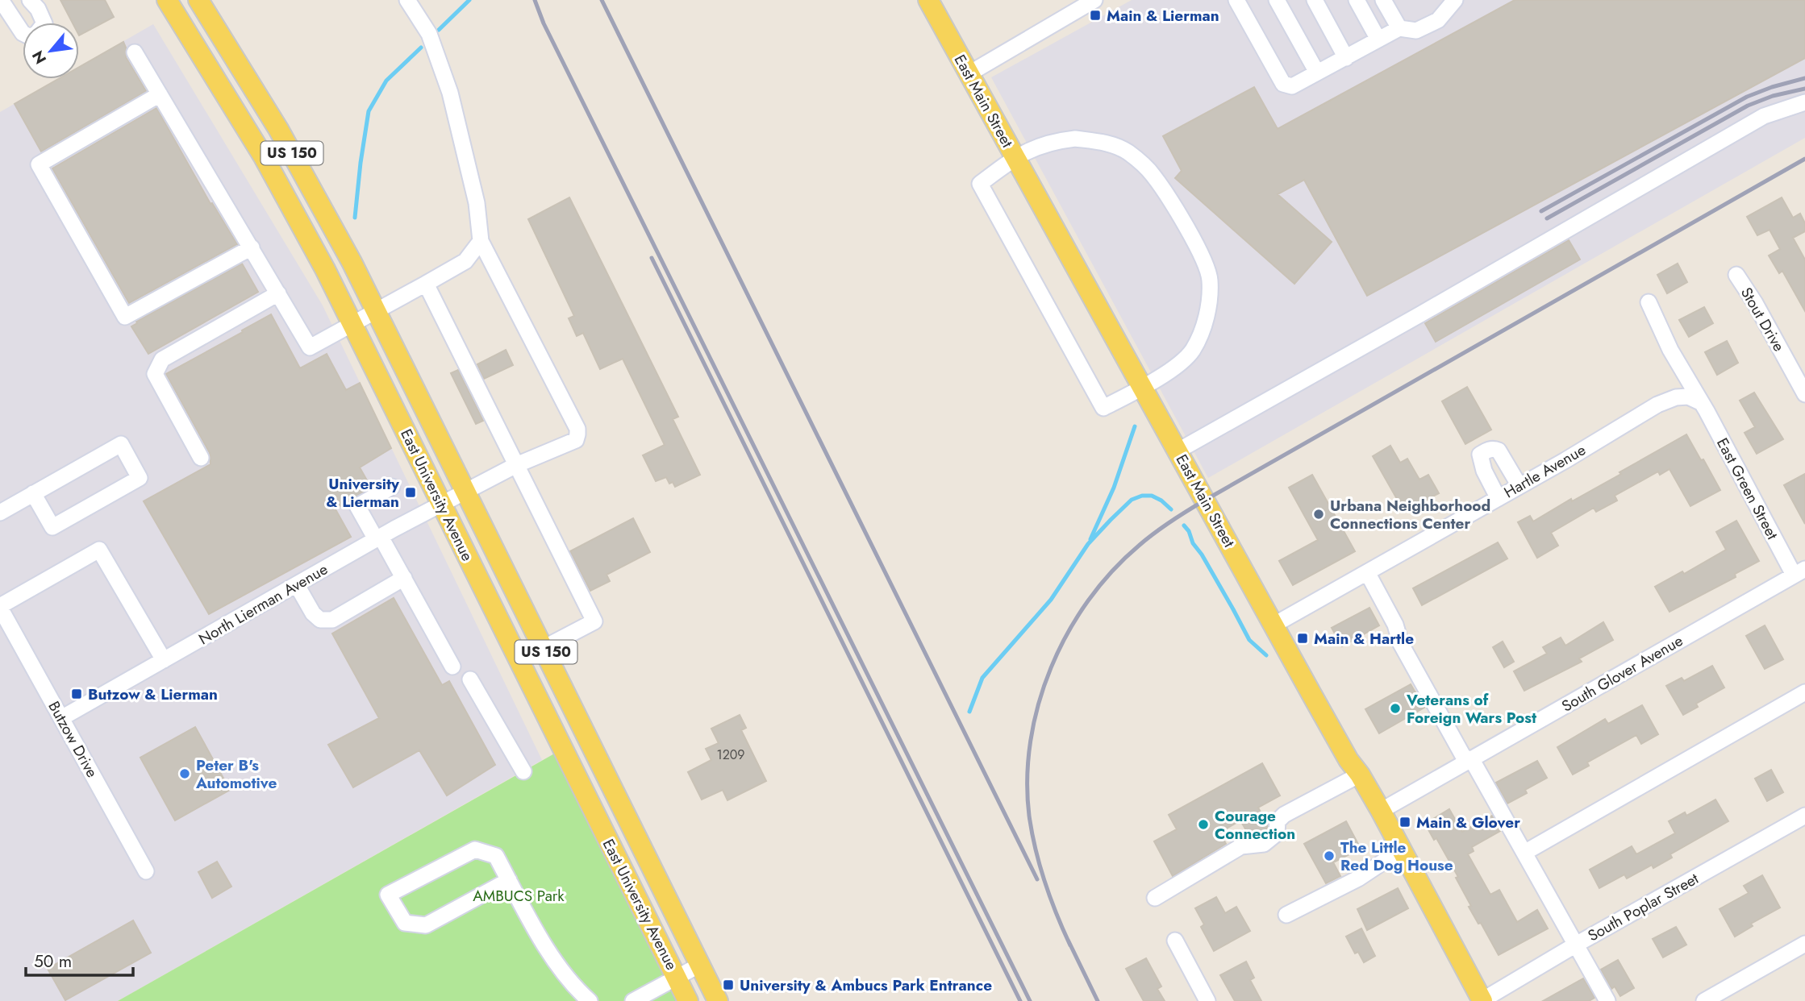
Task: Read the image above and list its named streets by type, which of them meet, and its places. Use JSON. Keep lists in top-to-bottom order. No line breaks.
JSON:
{"streets":{"main road":["East Main Street","US 150","East University Avenue"],"street":["Stout Drive","Hartle Avenue","East Green Street","North Lierman Avenue","South Glover Avenue","Butzow Drive","South Poplar Street"]},"crossings":[["East Main Street","Hartle Avenue"],["East Main Street","South Glover Avenue"],["East Main Street","South Poplar Street"],["Hartle Avenue","East Green Street"],["East Green Street","South Glover Avenue"],["East University Avenue","North Lierman Avenue"],["North Lierman Avenue","Butzow Drive"]],"parks":["AMBUCS Park"],"places":{"transit":["Main & Lierman","University & Lierman","Main & Hartle","Butzow & Lierman","Main & Glover","University & Ambucs Park Entrance"],"other":["Urbana Neighborhood Connections Center","Veterans of Foreign Wars Post","Peter B's Automotive","Courage Connection","The Little Red Dog House"]},"house_numbers":["1209"],"scale_bar":"50 m","north":"bottom left"}
